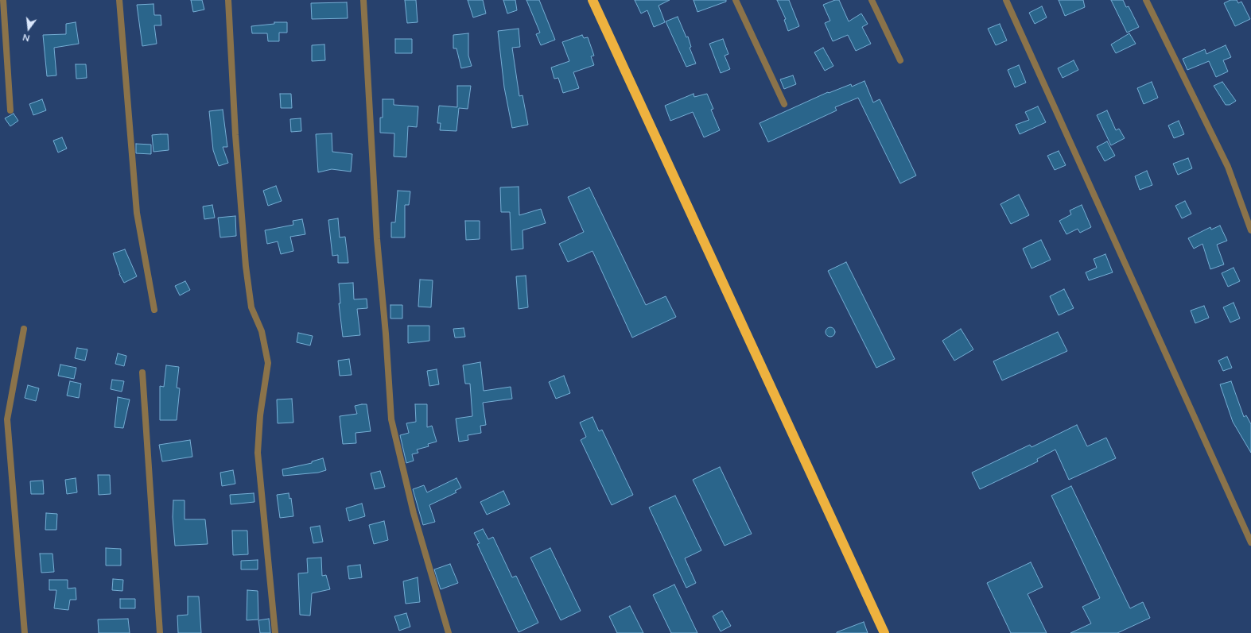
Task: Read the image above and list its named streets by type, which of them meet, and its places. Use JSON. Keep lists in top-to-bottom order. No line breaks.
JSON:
{"north":"bottom"}
